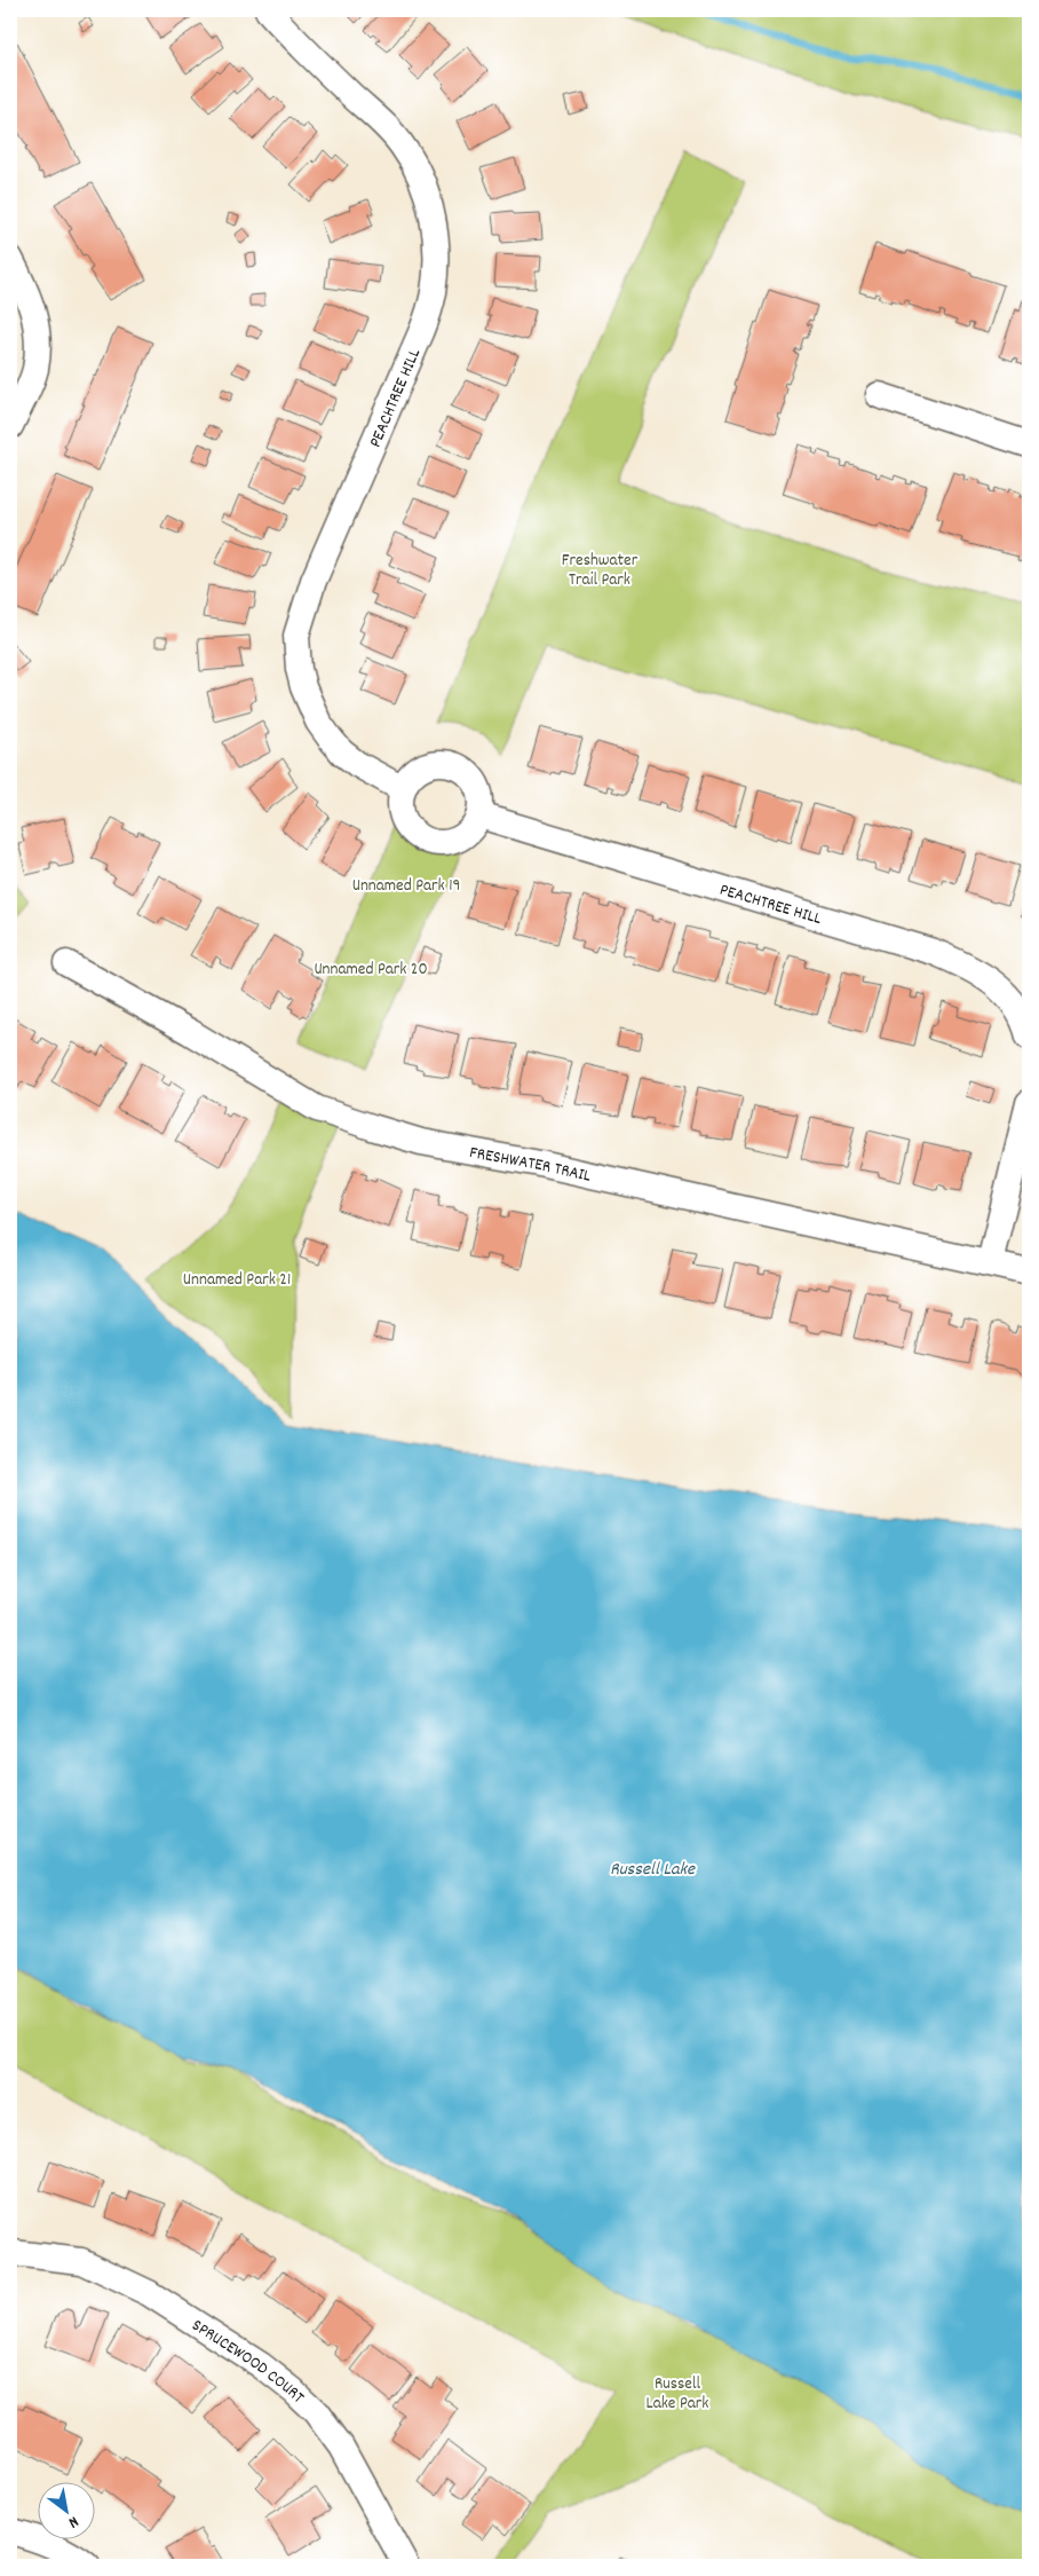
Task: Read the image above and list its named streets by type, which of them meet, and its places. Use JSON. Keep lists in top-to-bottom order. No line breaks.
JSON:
{"streets":{"street":["PEACHTREE HILL","FRESHWATER TRAIL","SPRUCEWOOD COURT"]},"water":["Russell Lake"],"parks":["Freshwater Trail Park","Unnamed Park 19","Unnamed Park 20","Unnamed Park 21","Russell Lake Park"],"north":"bottom right"}
